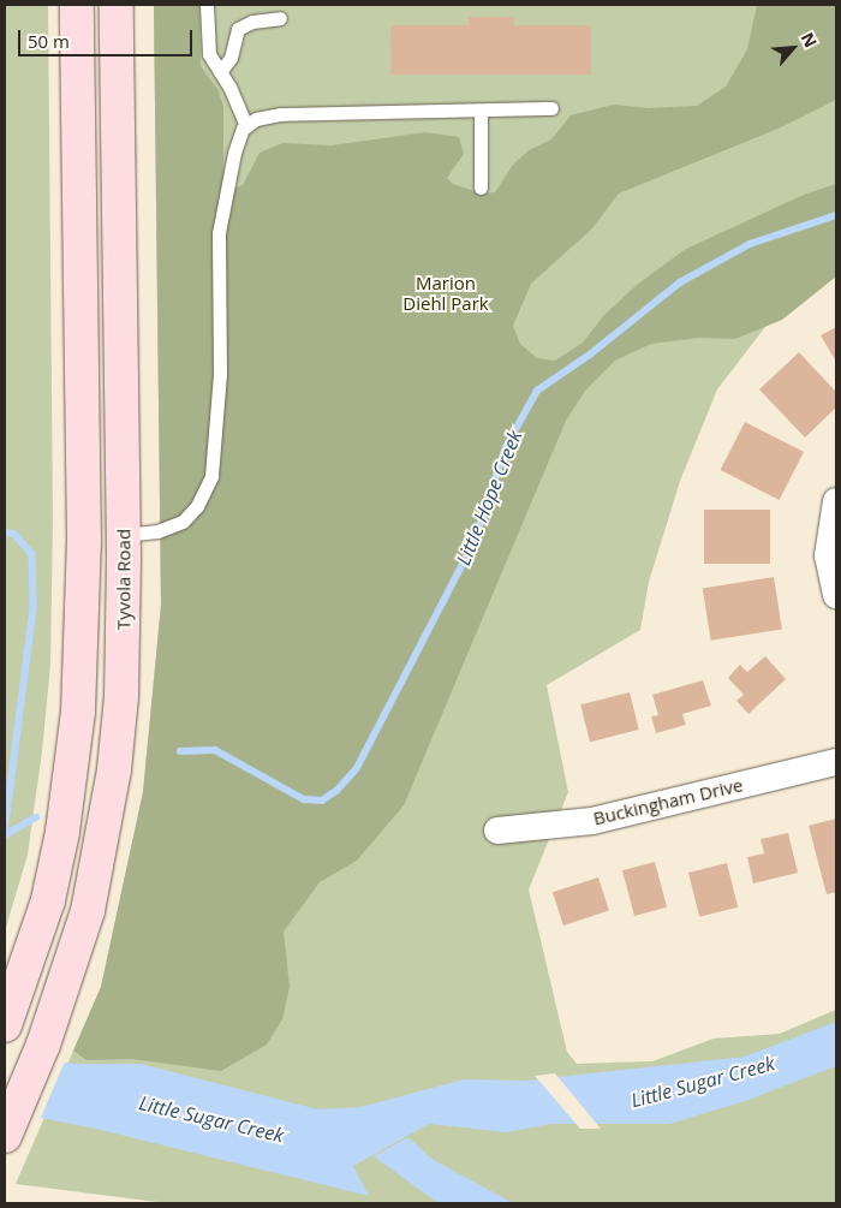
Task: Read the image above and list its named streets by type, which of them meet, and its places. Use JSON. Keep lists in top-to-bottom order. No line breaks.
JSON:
{"streets":{"main road":["Tyvola Road"],"street":["Buckingham Drive"]},"water":["Little Hope Creek","Little Sugar Creek"],"parks":["Marion Diehl Park"],"scale_bar":"50 m","north":"top right"}
